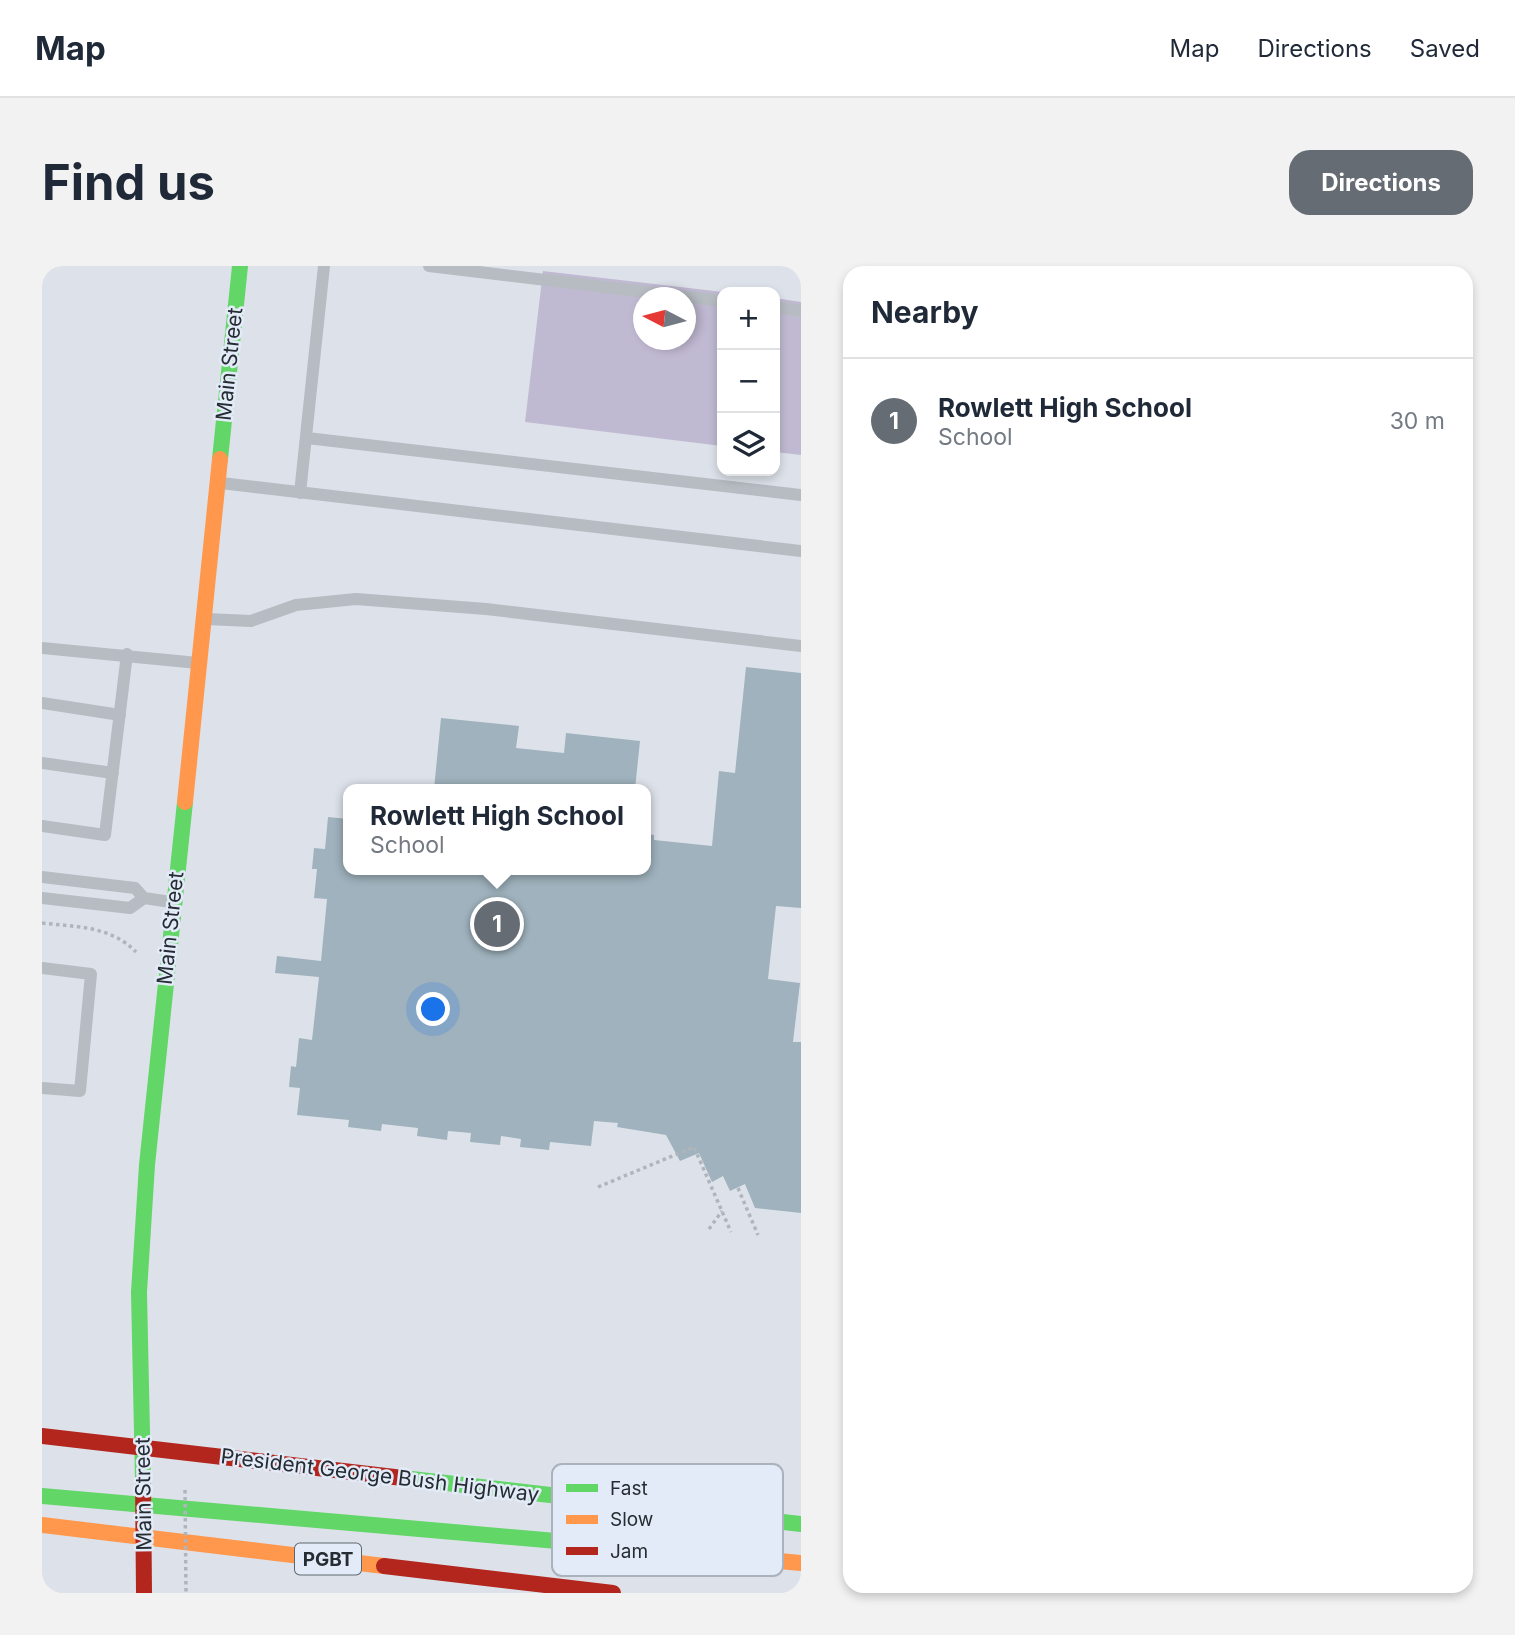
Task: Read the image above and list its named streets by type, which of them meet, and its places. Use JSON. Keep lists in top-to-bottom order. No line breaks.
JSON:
{"streets":{"main road":["Main Street","President George Bush Highway","PGBT"]},"crossings":[["Main Street","President George Bush Highway"]],"legend":["Fast","Slow","Jam"],"north":"left","page":{"header":"Map","nav":["Map","Directions","Saved"],"buttons":"Directions","title":"Find us","heading":"Nearby","map_buttons":["+","−"],"list":[{"mark":"1","name":"Rowlett High School","note":"School","value":"30 m"}],"popup":["Rowlett High School","School"],"pins":"1"}}
